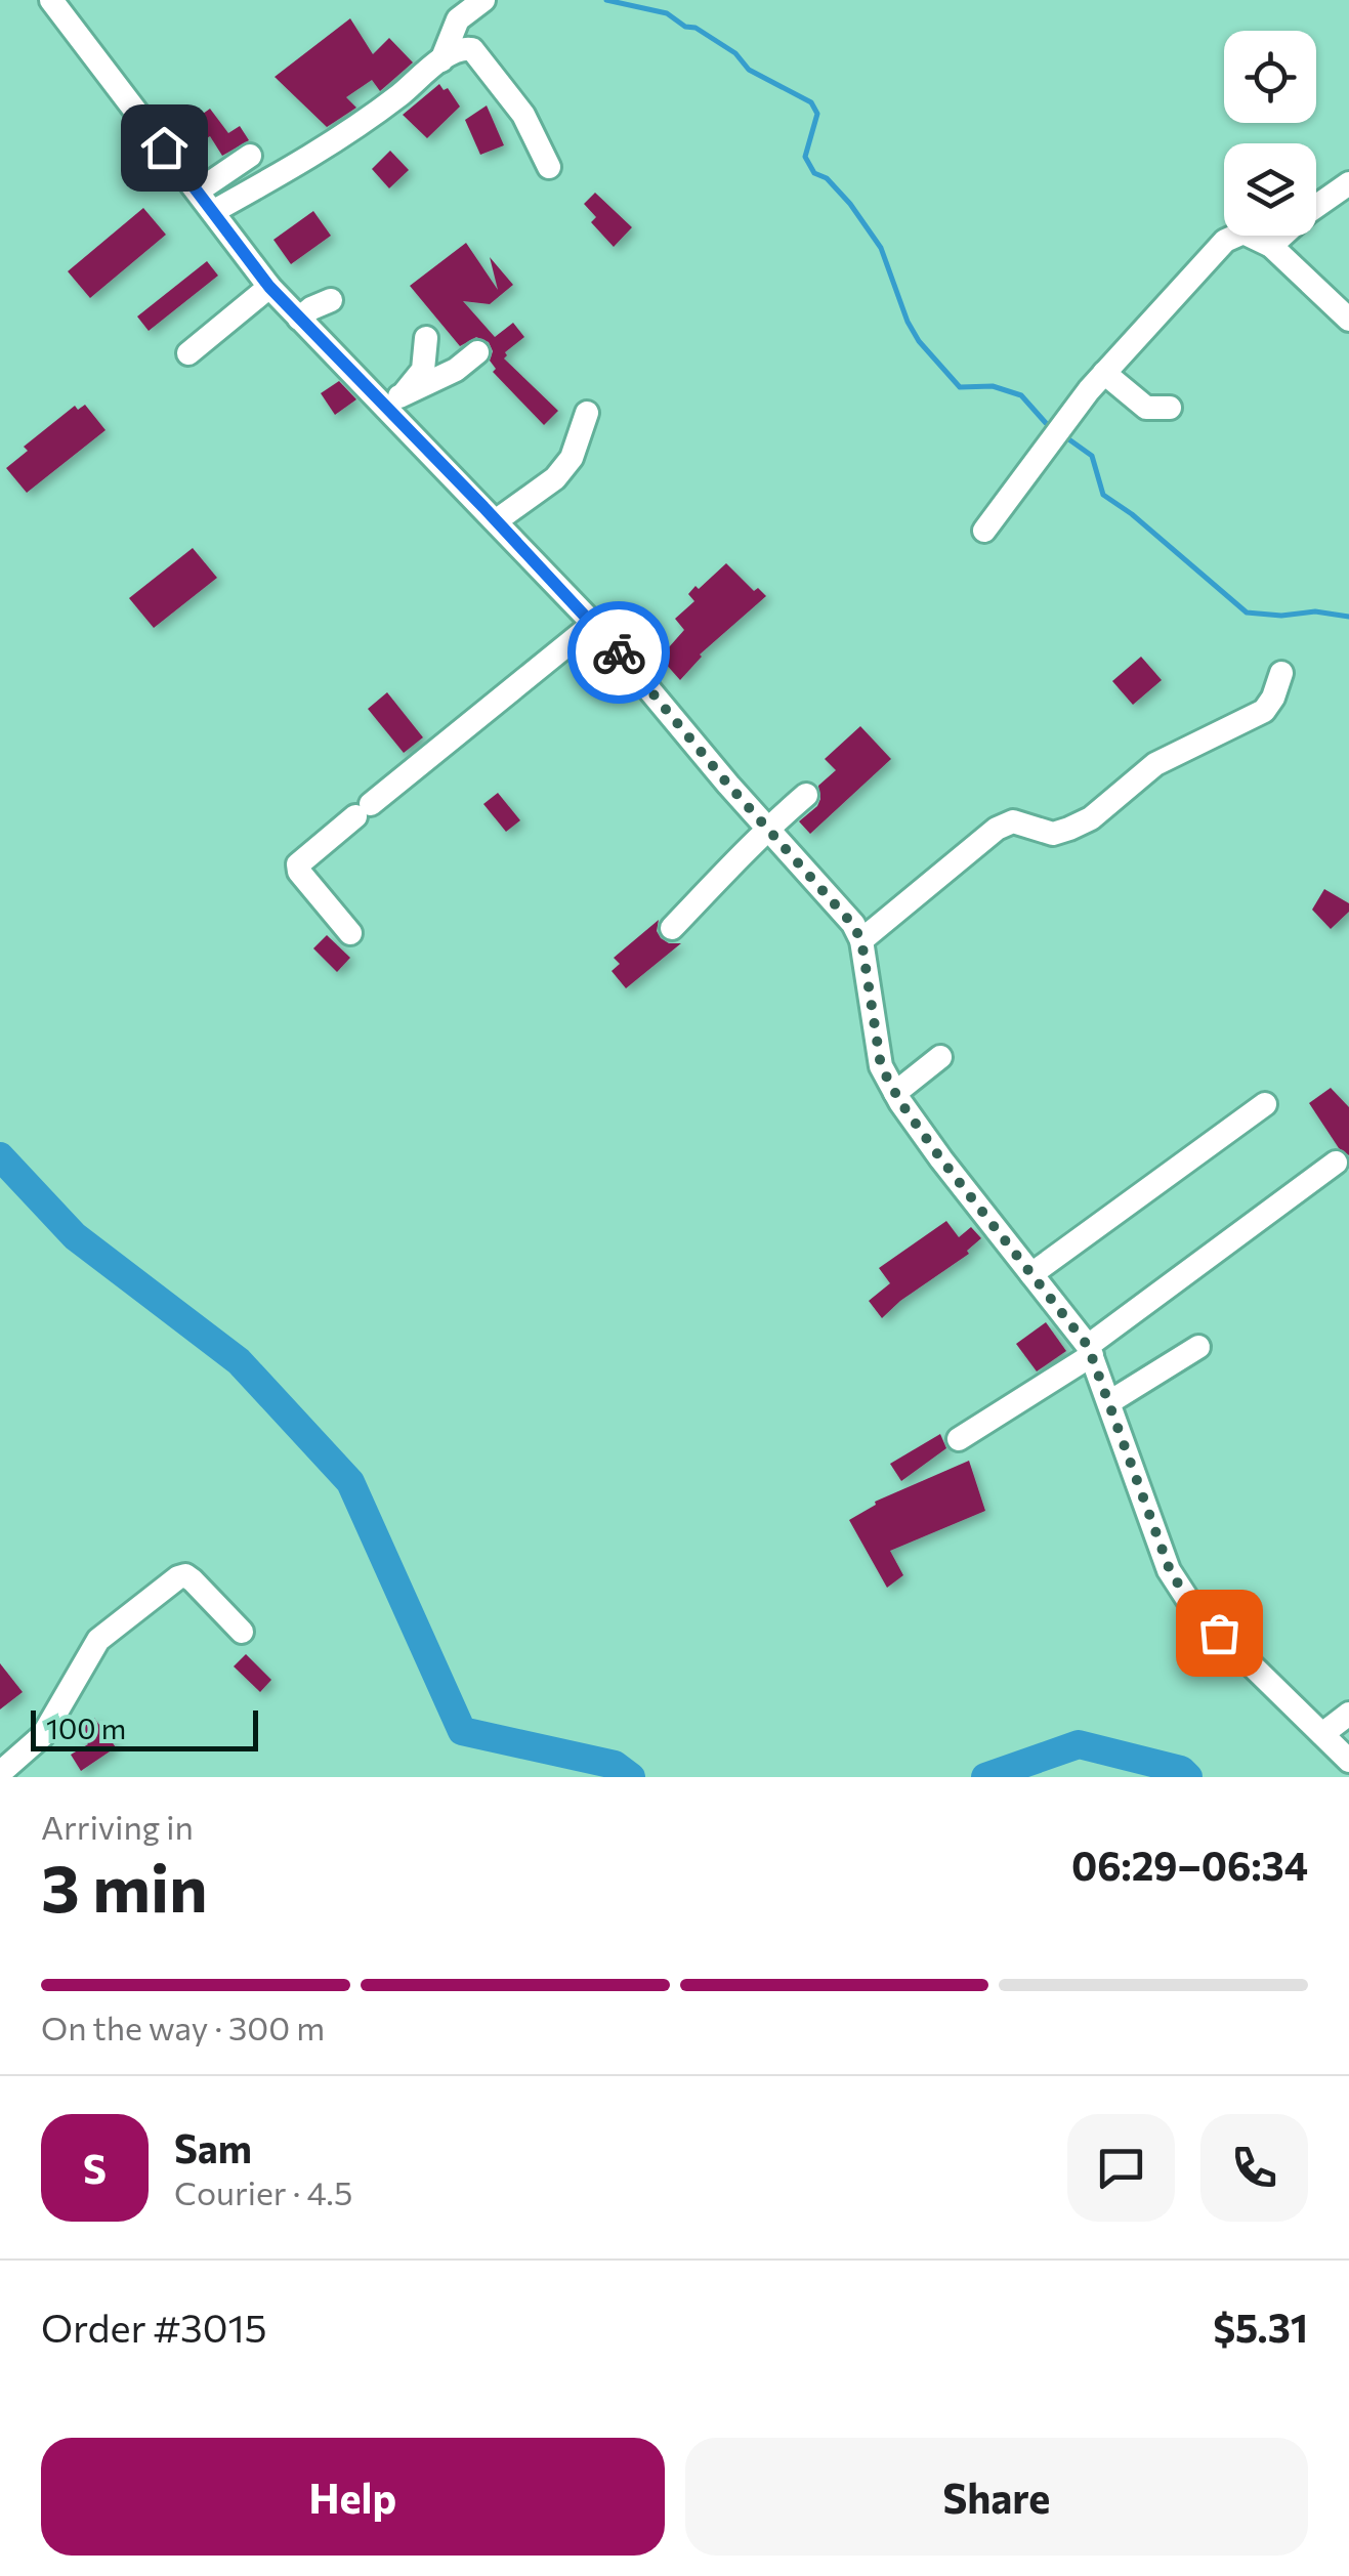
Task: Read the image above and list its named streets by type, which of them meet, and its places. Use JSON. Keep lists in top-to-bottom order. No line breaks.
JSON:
{"scale_bar":"100 m","page":{"scale":"100 m","heading":["3 min","Arriving in","06:29–06:34"],"panel":["Sam","Courier · 4.5","Order #3015","$5.31"],"bar":"On the way · 300 m","round":"S","buttons":["Help","Share"]}}
